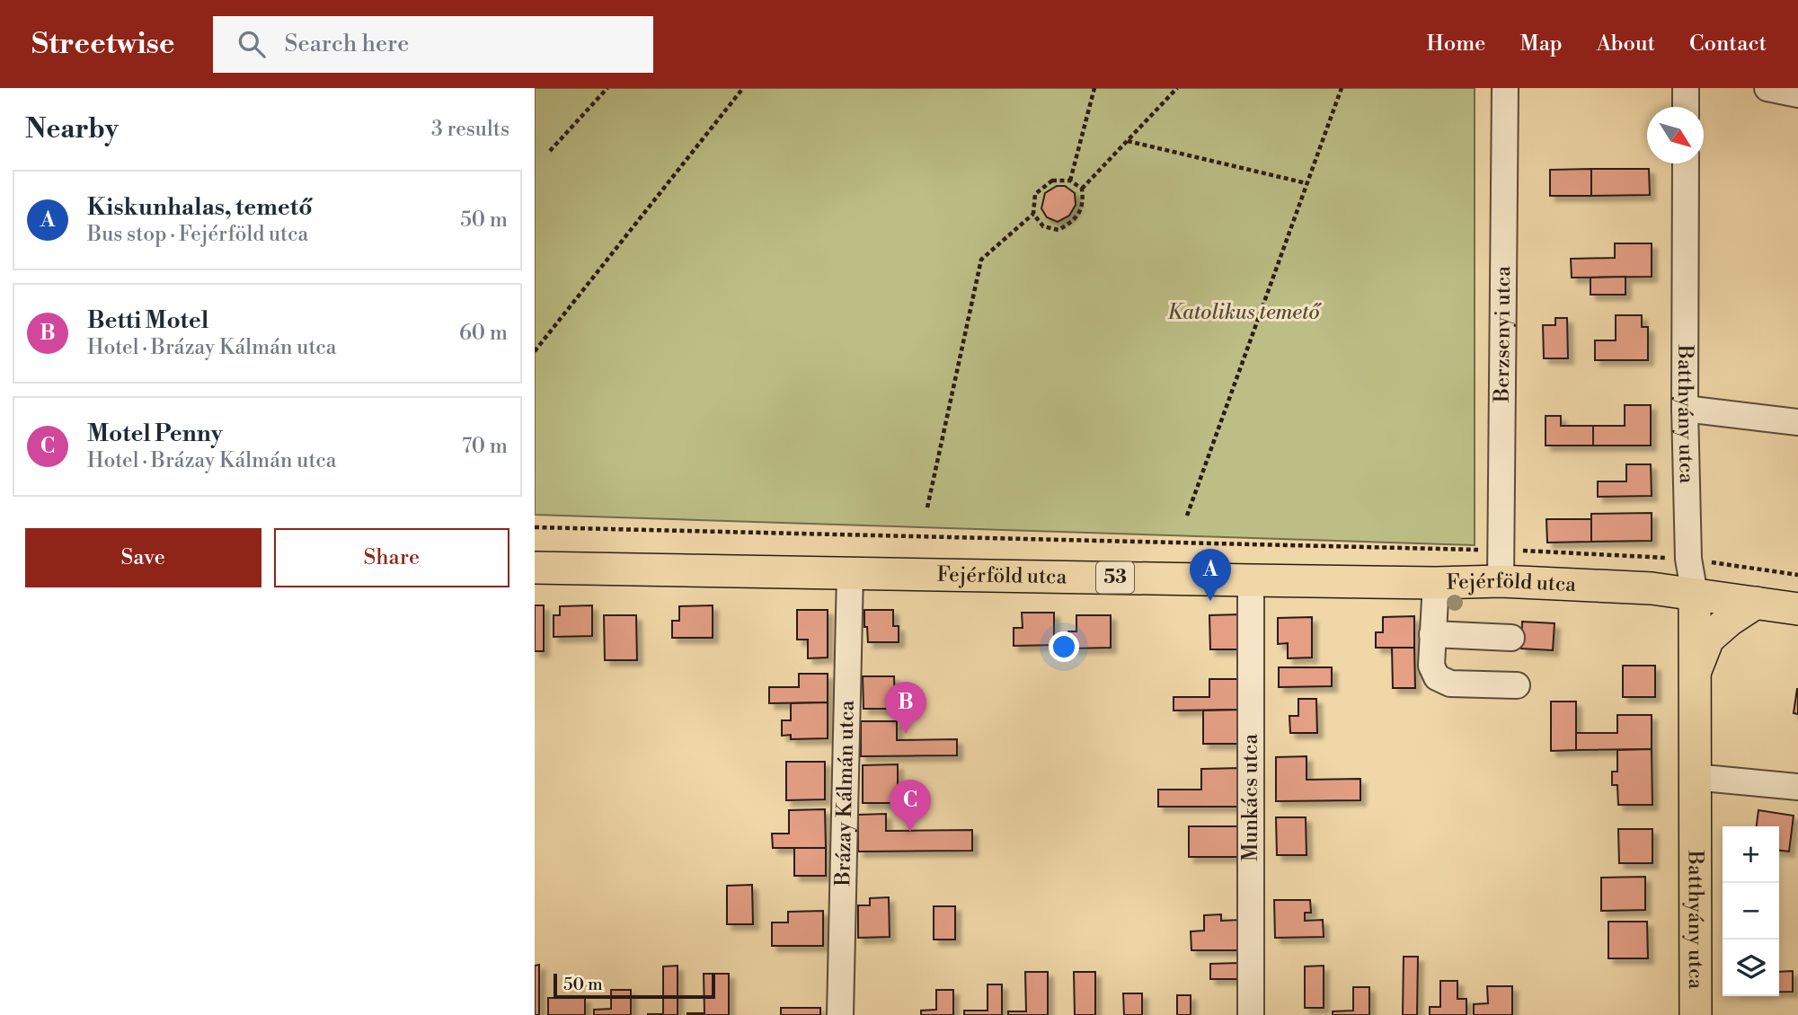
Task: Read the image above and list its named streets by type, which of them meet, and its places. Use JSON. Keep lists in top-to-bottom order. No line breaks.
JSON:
{"streets":{"main road":["Batthyány utca","Fejérföld utca","53"],"street":["Berzsenyi utca","Brázay Kálmán utca","Munkács utca"]},"crossings":[["Berzsenyi utca","Fejérföld utca"],["Batthyány utca","Fejérföld utca"],["Batthyány utca","53"],["Fejérföld utca","53"],["Fejérföld utca","Brázay Kálmán utca"],["Fejérföld utca","Munkács utca"]],"parks":["Katolikus temető"],"scale_bar":"50 m","north":"bottom right","page":{"header":"Streetwise","search":"Search here","nav":["Home","Map","About","Contact"],"heading":["Nearby","3 results"],"list":[{"mark":"A","name":"Kiskunhalas, temető","note":"Bus stop · Fejérföld utca","value":"50 m"},{"mark":"B","name":"Betti Motel","note":"Hotel · Brázay Kálmán utca","value":"60 m"},{"mark":"C","name":"Motel Penny","note":"Hotel · Brázay Kálmán utca","value":"70 m"}],"buttons":["Save","Share"],"pins":["A","B","C"],"map_buttons":["+","−"],"scale":"50 m"}}
